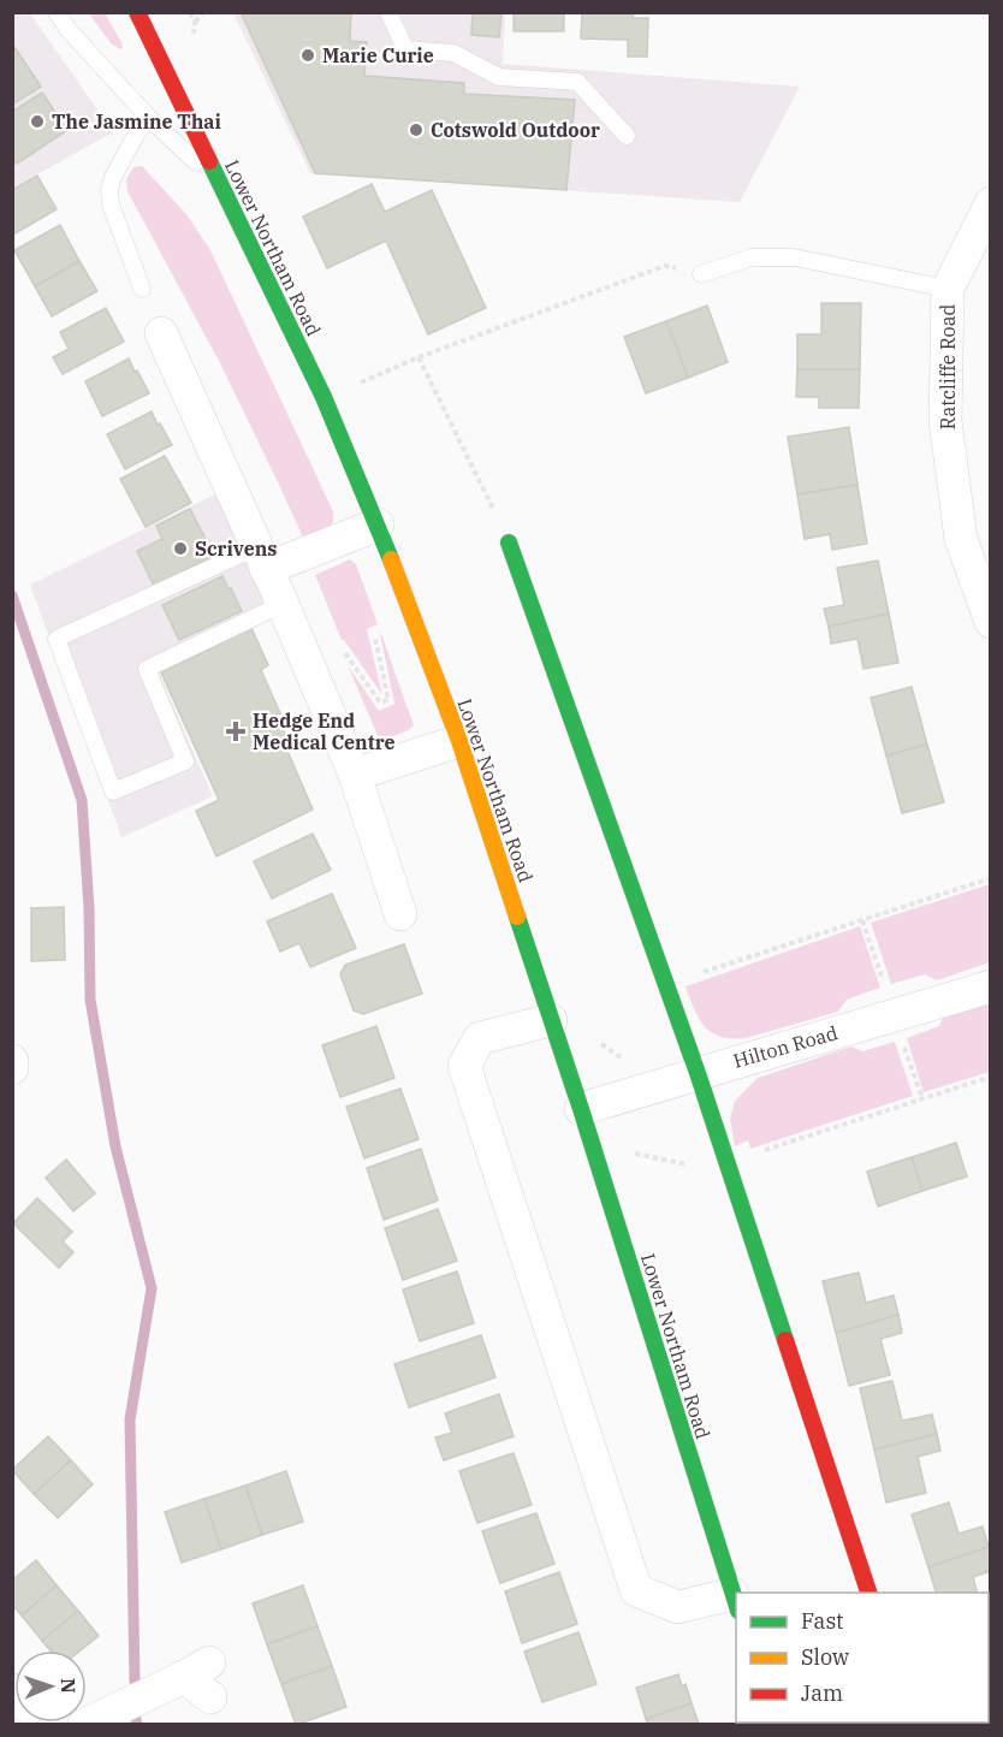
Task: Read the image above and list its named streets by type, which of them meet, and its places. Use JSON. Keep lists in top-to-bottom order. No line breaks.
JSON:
{"streets":{"main road":["Lower Northam Road"],"street":["Ratcliffe Road","Hilton Road"]},"crossings":[["Lower Northam Road","Hilton Road"]],"places":{"other":["Marie Curie","The Jasmine Thai","Cotswold Outdoor","Scrivens"],"health":["Hedge End Medical Centre"]},"legend":["Fast","Slow","Jam"],"north":"right"}
